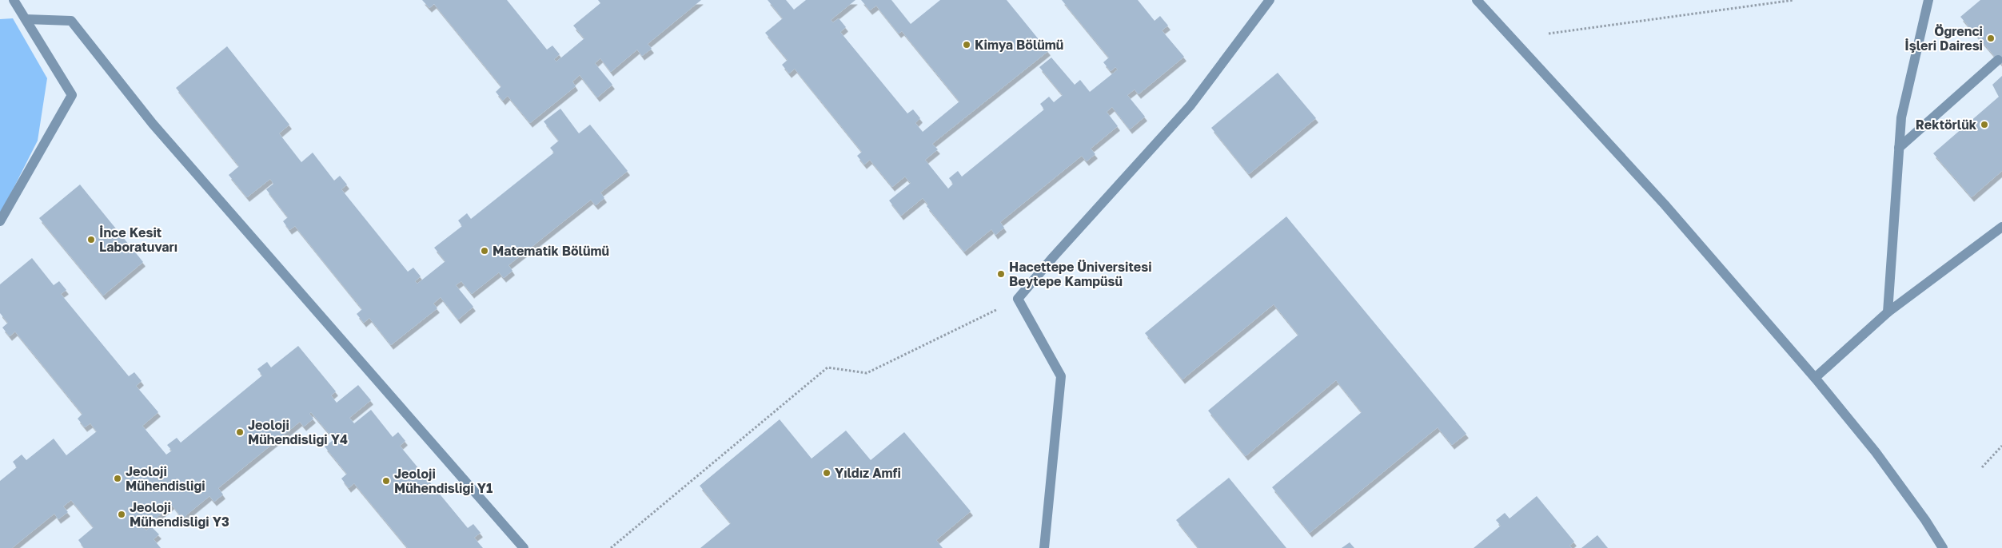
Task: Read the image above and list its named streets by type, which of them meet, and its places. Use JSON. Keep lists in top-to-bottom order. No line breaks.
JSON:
{"places":["Öğrenci İşleri Dairesi","Kimya Bölümü","Rektörlük","İnce Kesit Laboratuvarı","Matematik Bölümü","Hacettepe Üniversitesi Beytepe Kampüsü","Jeoloji Mühendisliği Y4","Yıldız Amfi","Jeoloji Mühendisliği","Jeoloji Mühendisliği Y1","Jeoloji Mühendisliği Y3"]}
